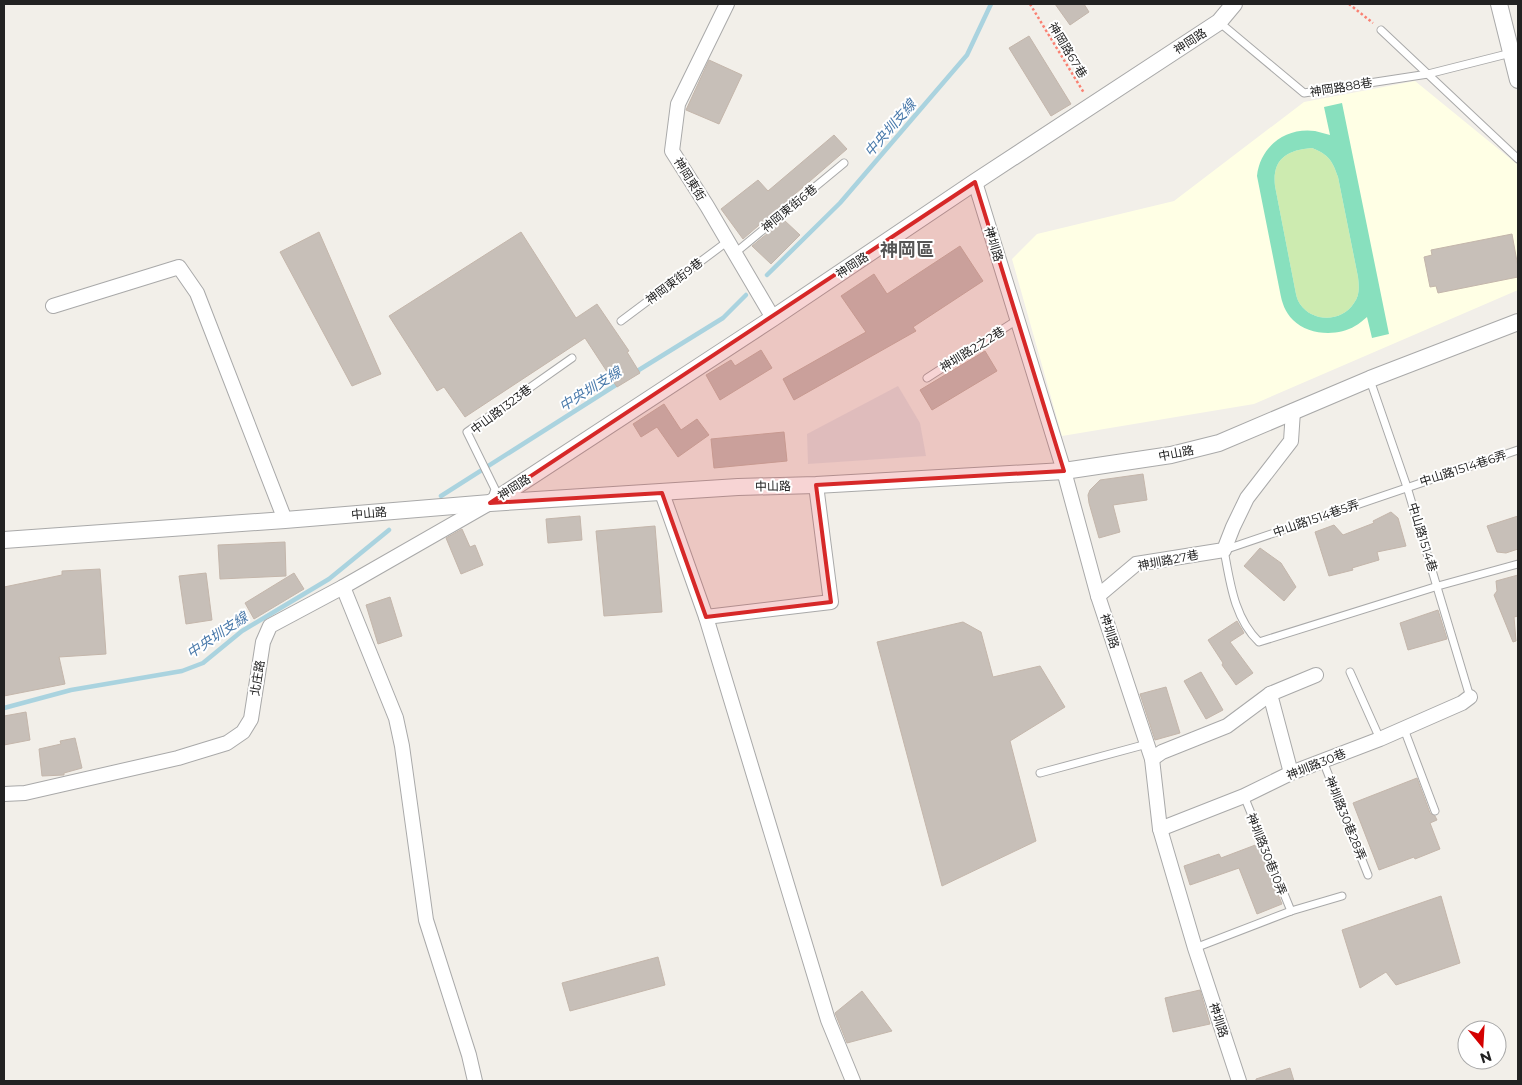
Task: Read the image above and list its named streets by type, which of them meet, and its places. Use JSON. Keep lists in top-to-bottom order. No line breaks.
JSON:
{"streets":{"street":["神岡路","神岡東街","神圳路","中山路","神圳路27巷","北庄路","神圳路30巷"],"lane":["神岡路88巷","神岡東街6巷","神岡東街9巷","神圳路2之2巷","中山路1323巷","中山路1514巷6弄","中山路1514巷5弄","中山路1514巷","神圳路30巷28弄","神圳路30巷10弄"],"path":["神岡路67巷"]},"crossings":[["神岡路","神岡路67巷"],["神岡路","神岡路88巷"],["神岡路","神岡東街"],["神岡路","神圳路"],["神岡路","中山路1323巷"],["神岡路","中山路"],["神岡路","北庄路"],["神岡東街","神岡東街6巷"],["神岡東街","神岡東街9巷"],["神岡東街6巷","神岡東街9巷"],["神圳路","神圳路2之2巷"],["神圳路","中山路"],["神圳路","神圳路27巷"],["神圳路","神圳路30巷"],["中山路1323巷","中山路"],["中山路1323巷","北庄路"],["中山路","中山路1514巷"],["中山路","北庄路"],["中山路1514巷6弄","中山路1514巷5弄"],["中山路1514巷6弄","中山路1514巷"],["中山路1514巷5弄","中山路1514巷"],["中山路1514巷5弄","神圳路27巷"],["中山路1514巷","神圳路30巷"],["神圳路30巷","神圳路30巷28弄"],["神圳路30巷","神圳路30巷10弄"]],"districts":["神岡區"],"water":["中央圳支線"],"north":"bottom"}
